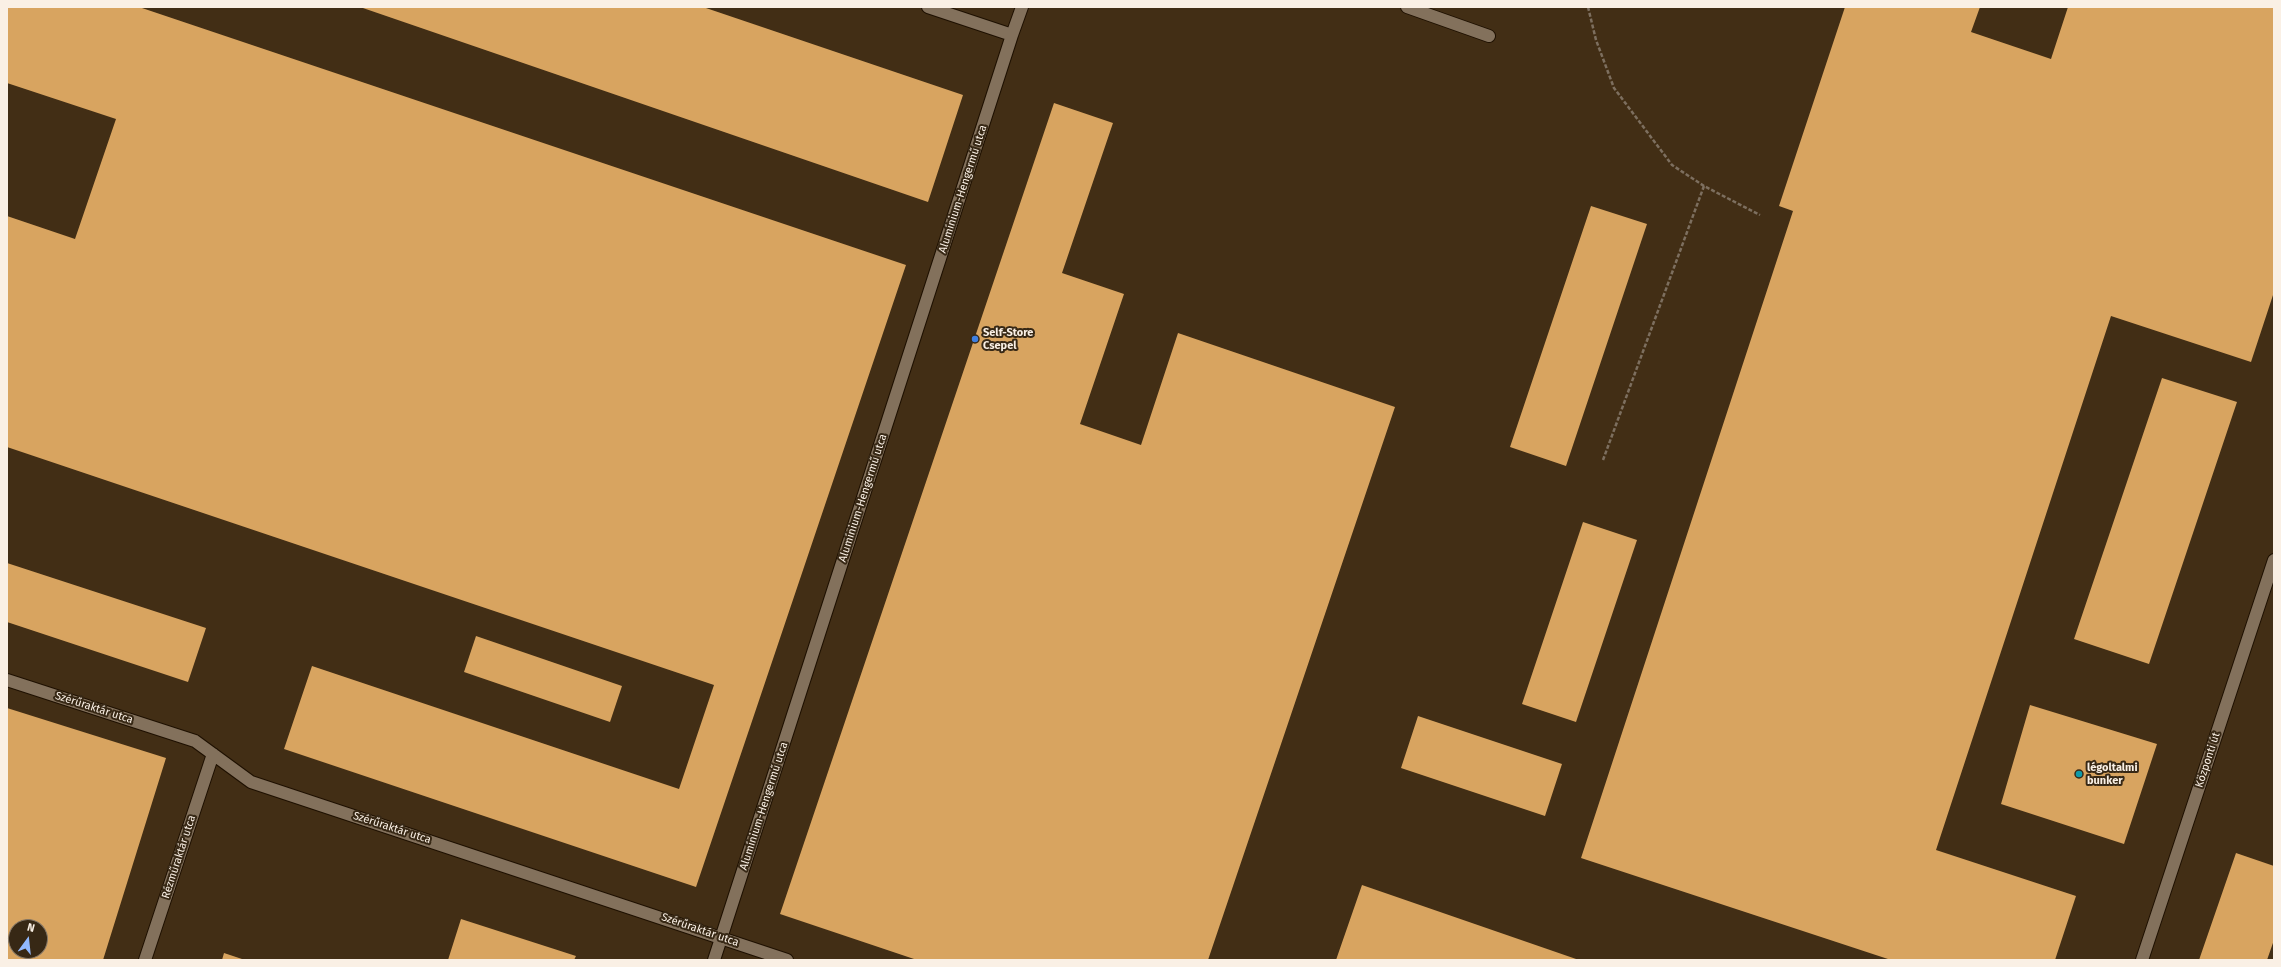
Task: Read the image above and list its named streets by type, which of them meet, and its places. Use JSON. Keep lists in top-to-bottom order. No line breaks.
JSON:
{"streets":{"street":["Alumínium-Hengermű utca","Szérűraktár utca","Központi út","Rézműraktár utca"]},"crossings":[["Alumínium-Hengermű utca","Szérűraktár utca"],["Szérűraktár utca","Rézműraktár utca"]],"places":["Self-Store Csepel","légoltalmi bunker"],"north":"top"}
